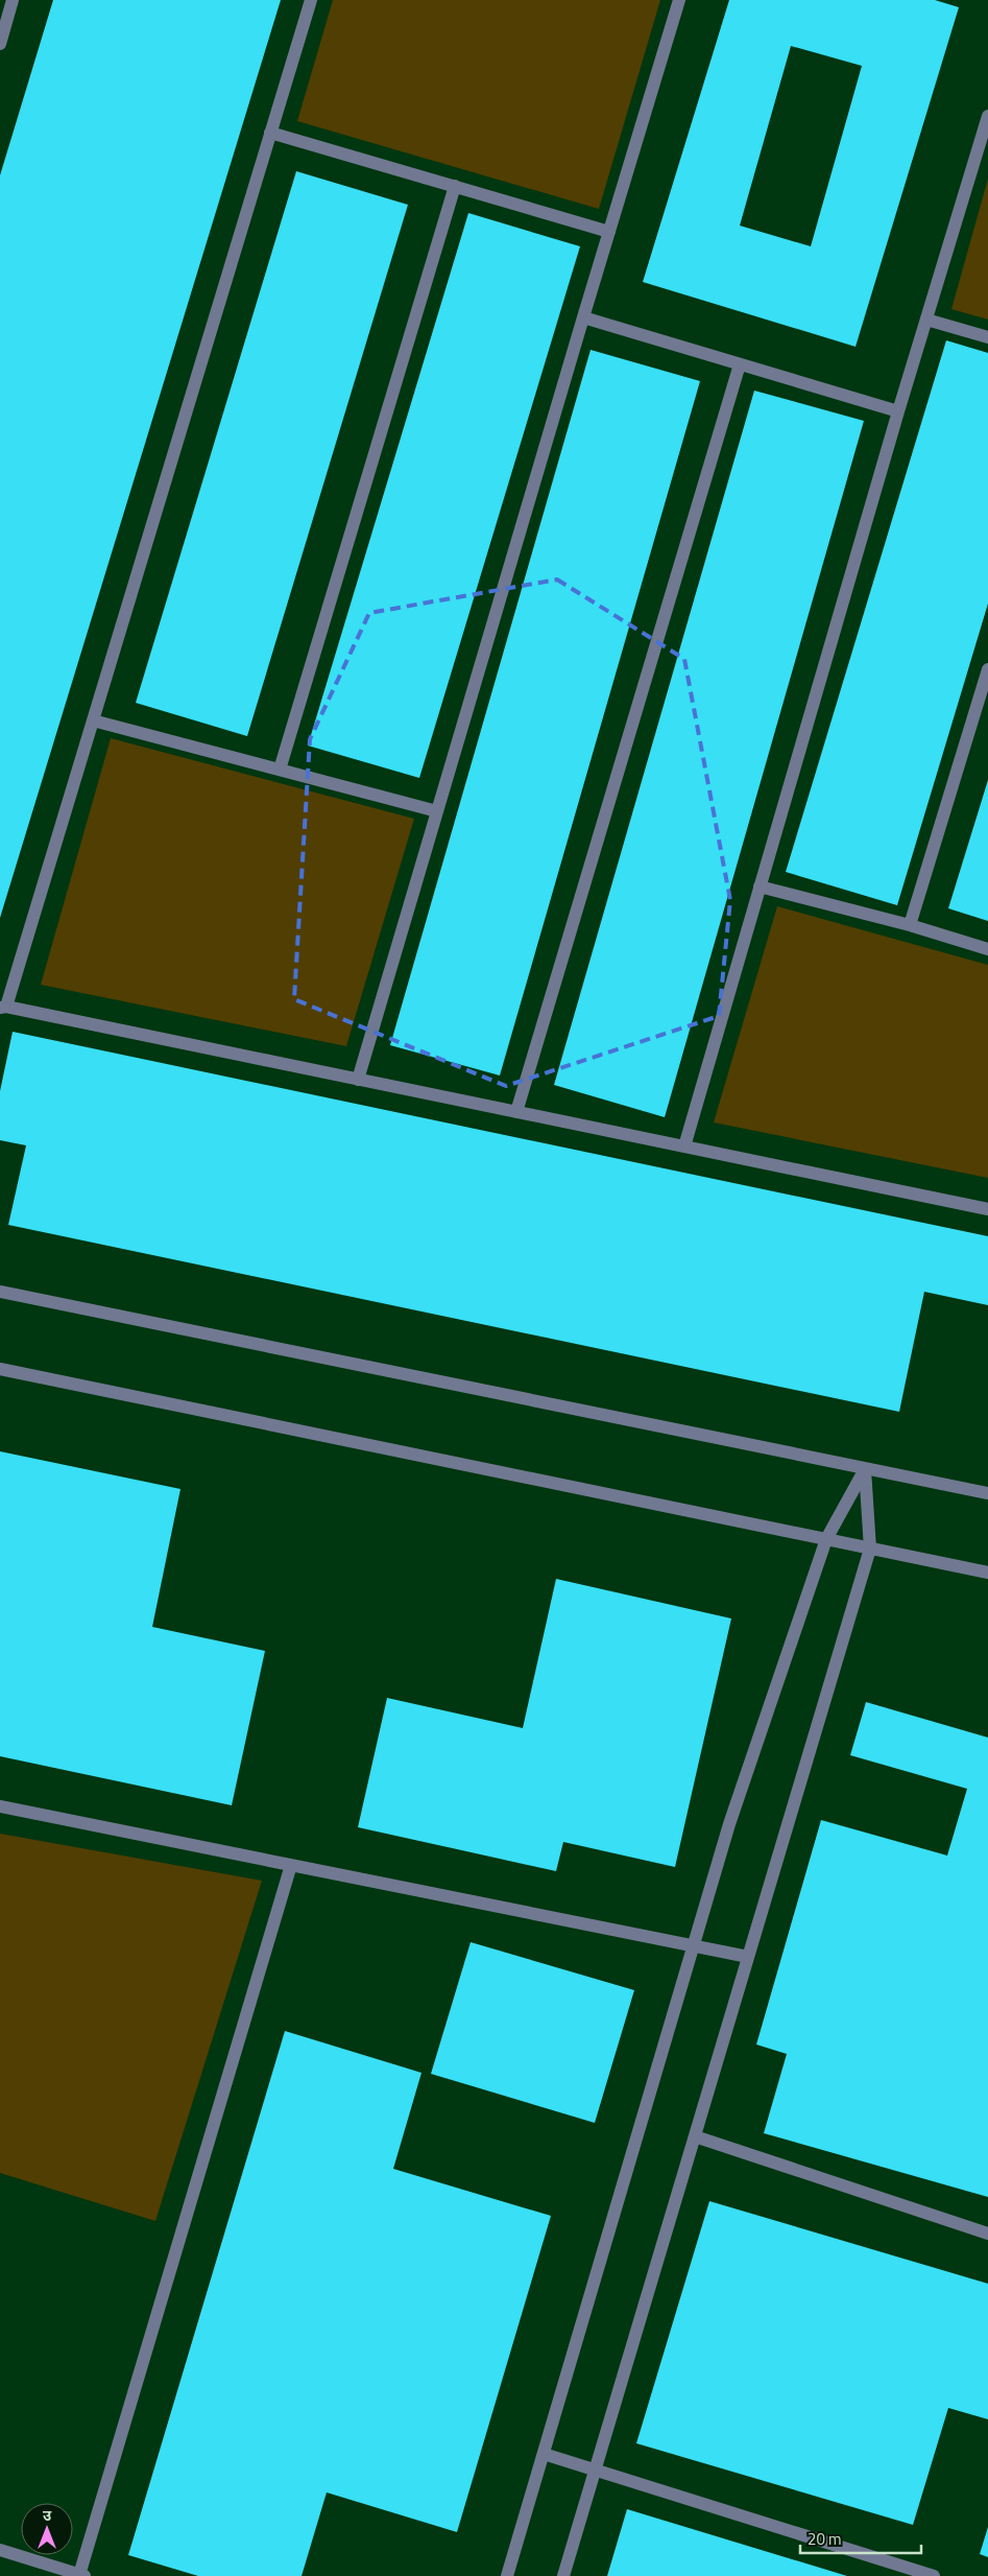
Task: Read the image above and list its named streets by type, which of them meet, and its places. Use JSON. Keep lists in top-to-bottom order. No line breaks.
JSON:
{"scale_bar":"20 m","north":"top"}
